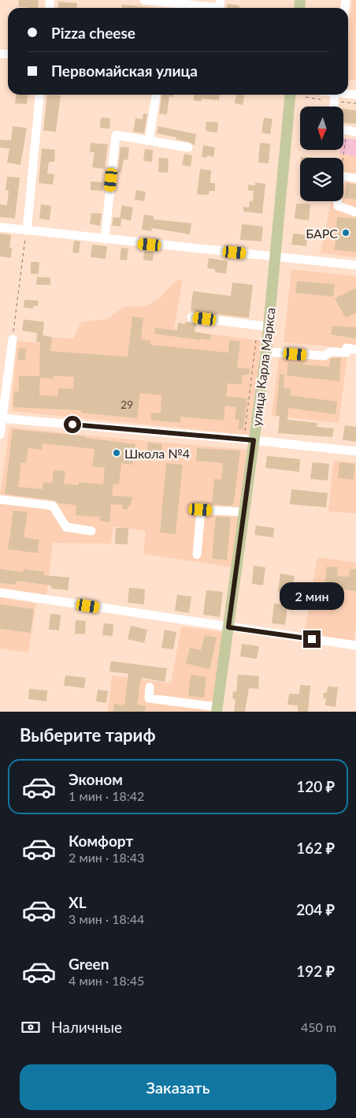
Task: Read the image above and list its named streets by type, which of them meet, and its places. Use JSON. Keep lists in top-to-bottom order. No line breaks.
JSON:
{"streets":{"main road":["улица Карла Маркса"]},"places":["БАРС","Школа №4"],"house_numbers":["29"],"north":"bottom","page":{"banner":["Pizza cheese","Первомайская улица"],"bubble":"2 мин","heading":"Выберите тариф","list":[{"name":"Эконом","note":"1 мин · 18:42","value":"120 ₽"},{"name":"Комфорт","note":"2 мин · 18:43","value":"162 ₽"},{"name":"XL","note":"3 мин · 18:44","value":"204 ₽"},{"name":"Green","note":"4 мин · 18:45","value":"192 ₽"}],"pay":["Наличные","450 m"],"buttons":"Заказать"}}
